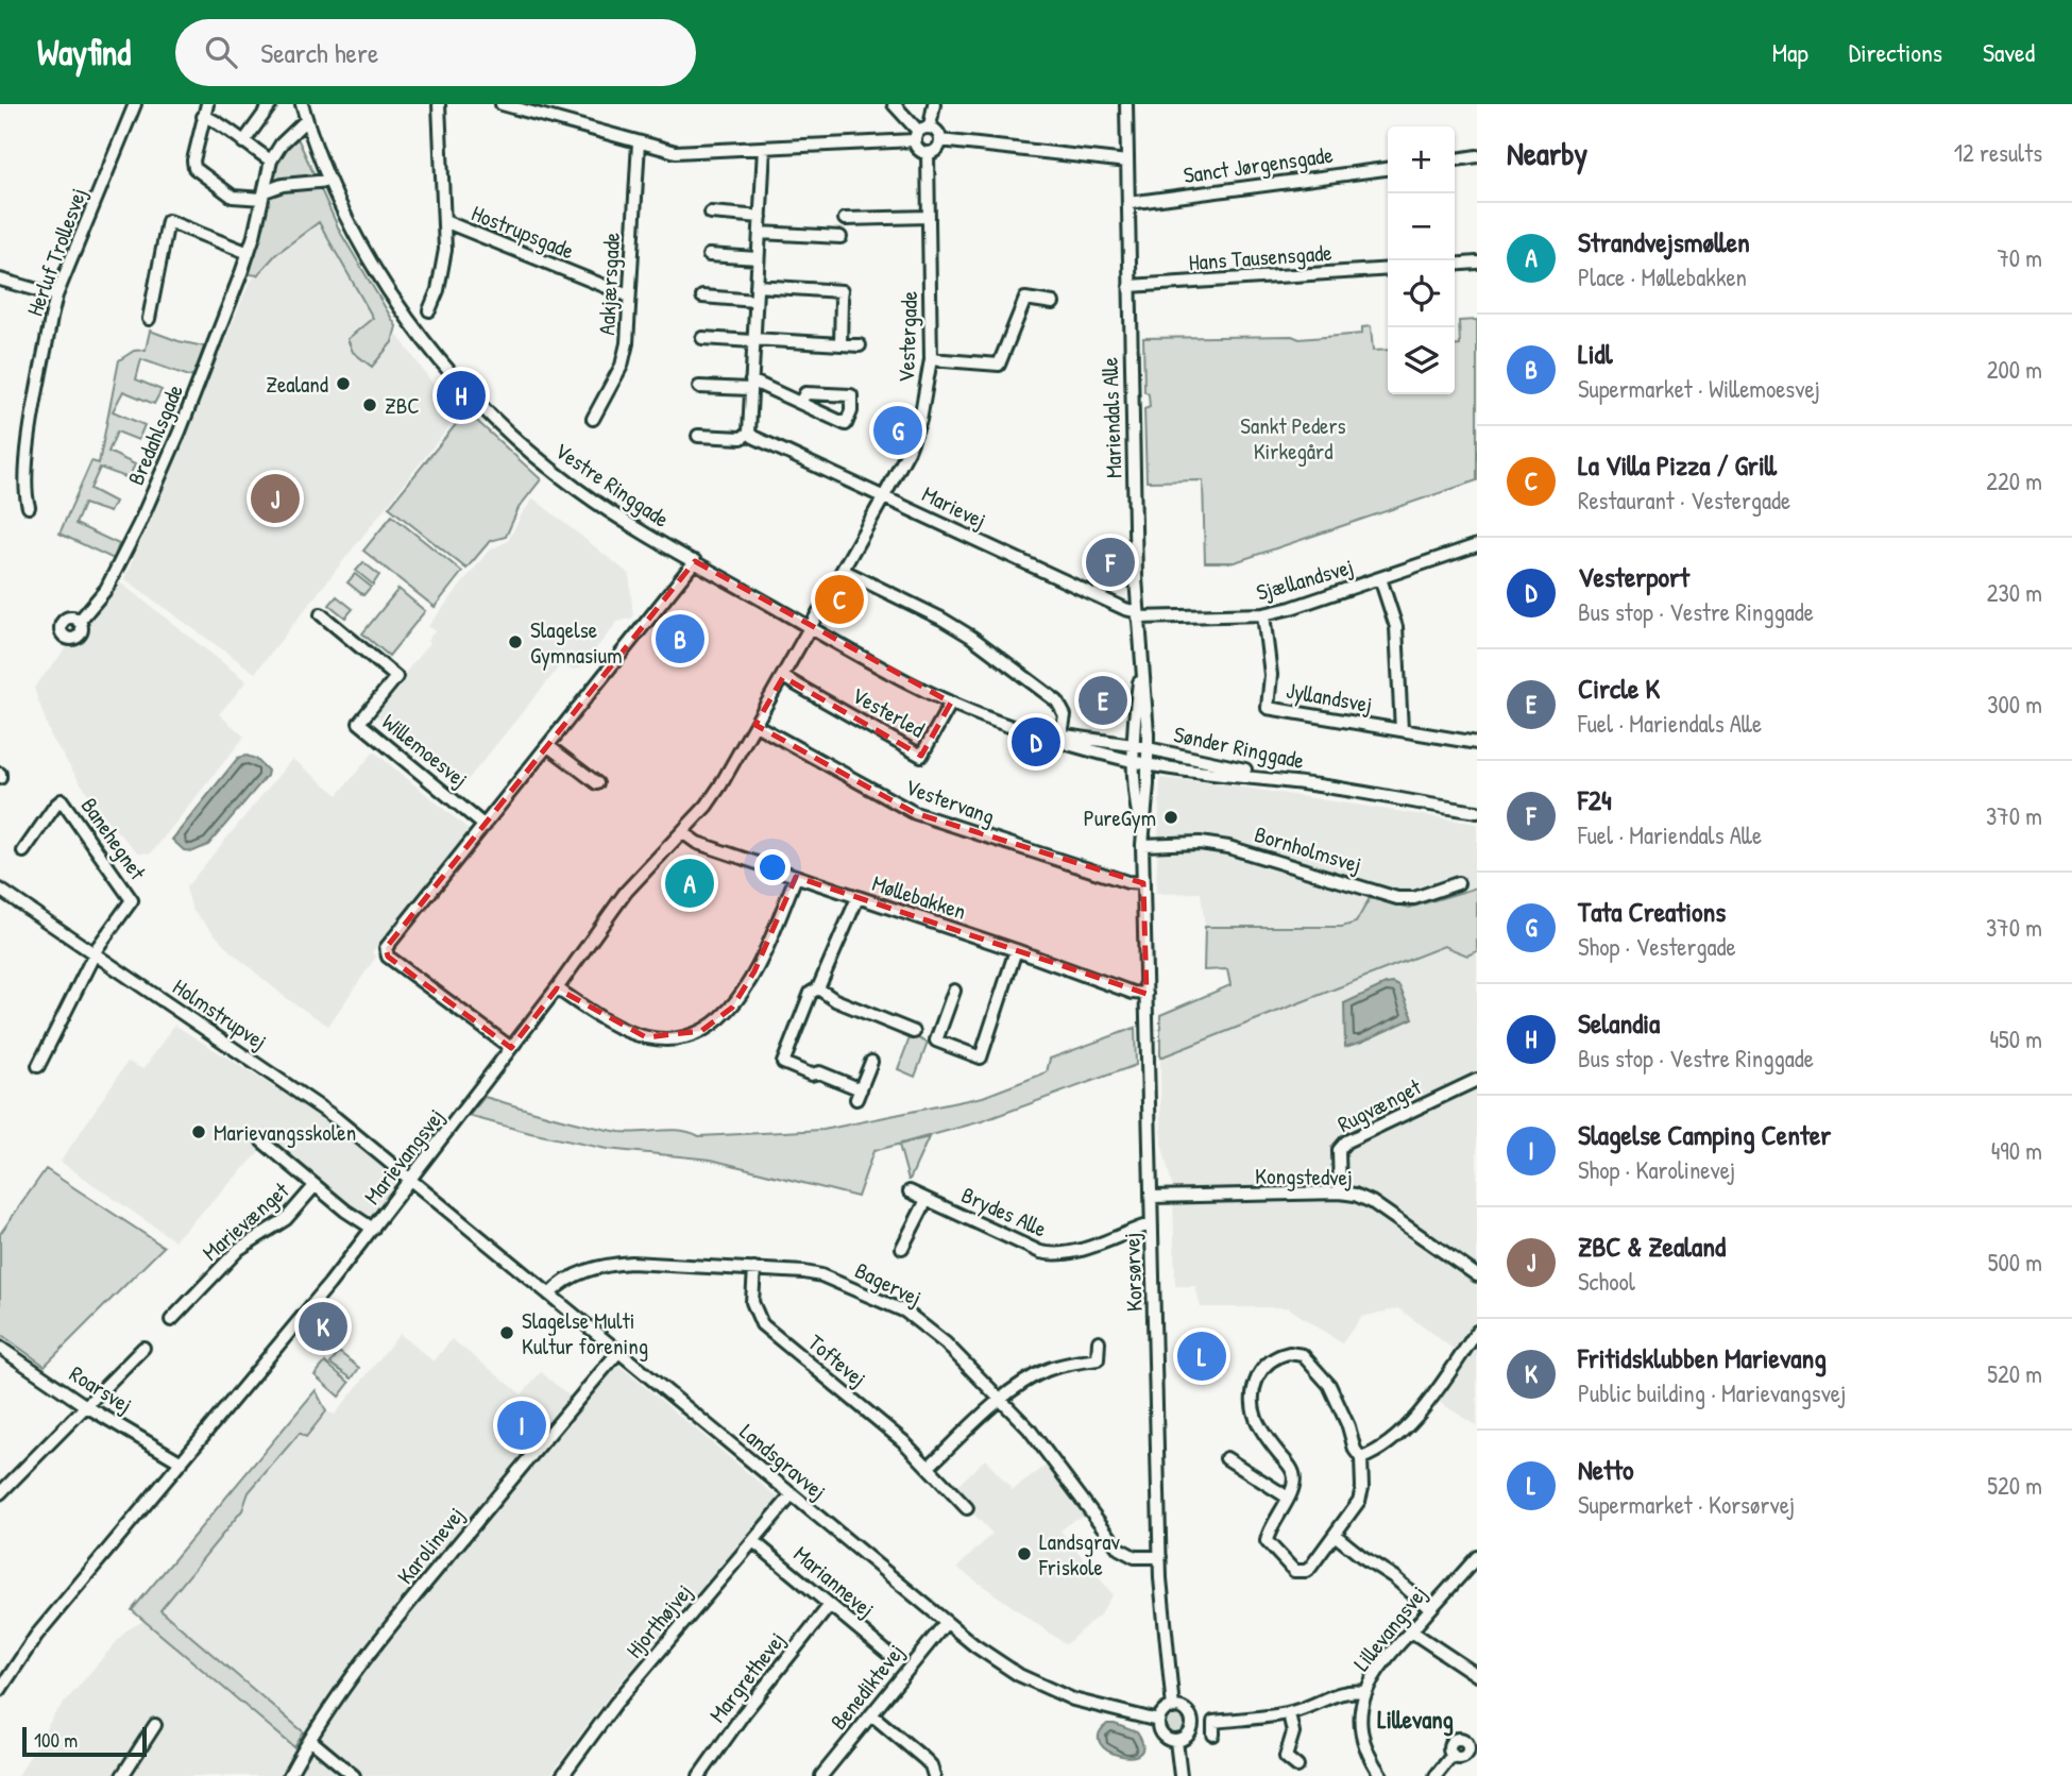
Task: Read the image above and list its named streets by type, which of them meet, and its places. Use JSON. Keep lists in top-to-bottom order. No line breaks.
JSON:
{"streets":{"street":["Sanct Jørgensgade","Hostrupsgade","Herluf Trollesvej","Hans Tausensgade","Aakjærsgade","Vestergade","Mariendals Alle","Bredahlsgade","Vestre Ringgade","Marievej","Sjællandsvej","Jyllandsvej","Vesterled","Sønder Ringgade","Willemoesvej","Vestervang","Banehegnet","Bornholmsvej","Møllebakken","Holmstrupvej","Rugvænget","Marievangsvej","Kongstedvej","Brydes Alle","Marievænget","Korsørvej","Bagervej","Toftevej","Roarsvej","Landsgravvej","Karolinevej","Mariannevej","Hjorthøjvej","Lillevangsvej","Margrethevej","Benediktevej"]},"crossings":[["Sanct Jørgensgade","Mariendals Alle"],["Hostrupsgade","Aakjærsgade"],["Hans Tausensgade","Mariendals Alle"],["Vestergade","Vestre Ringgade"],["Vestergade","Marievej"],["Vestergade","Marievangsvej"],["Mariendals Alle","Vestre Ringgade"],["Mariendals Alle","Marievej"],["Mariendals Alle","Sjællandsvej"],["Mariendals Alle","Sønder Ringgade"],["Mariendals Alle","Bornholmsvej"],["Mariendals Alle","Korsørvej"],["Bredahlsgade","Vestre Ringgade"],["Vestre Ringgade","Vesterled"],["Vestre Ringgade","Sønder Ringgade"],["Vestre Ringgade","Marievangsvej"],["Marievej","Sjællandsvej"],["Sjællandsvej","Jyllandsvej"],["Vesterled","Marievangsvej"],["Vestervang","Marievangsvej"],["Vestervang","Korsørvej"],["Banehegnet","Holmstrupvej"],["Bornholmsvej","Korsørvej"],["Møllebakken","Marievangsvej"],["Møllebakken","Korsørvej"],["Holmstrupvej","Marievangsvej"],["Holmstrupvej","Landsgravvej"],["Rugvænget","Kongstedvej"],["Marievangsvej","Roarsvej"],["Marievangsvej","Landsgravvej"],["Kongstedvej","Korsørvej"],["Brydes Alle","Korsørvej"],["Korsørvej","Bagervej"],["Korsørvej","Landsgravvej"],["Bagervej","Toftevej"],["Bagervej","Landsgravvej"],["Landsgravvej","Karolinevej"],["Landsgravvej","Hjorthøjvej"],["Landsgravvej","Benediktevej"],["Mariannevej","Hjorthøjvej"],["Mariannevej","Margrethevej"]],"districts":["Lillevang"],"parks":["Sankt Peders Kirkegård"],"places":["Zealand","ZBC","Slagelse Gymnasium","PureGym","Marievangsskolen","Slagelse Multi Kultur forening","Landsgrav Friskole"],"scale_bar":"100 m","page":{"header":"Wayfind","search":"Search here","nav":["Map","Directions","Saved"],"heading":["Nearby","12 results"],"map_buttons":["+","−"],"list":[{"mark":"A","name":"Strandvejsmøllen","note":"Place · Møllebakken","value":"70 m"},{"mark":"B","name":"Lidl","note":"Supermarket · Willemoesvej","value":"200 m"},{"mark":"C","name":"La Villa Pizza / Grill","note":"Restaurant · Vestergade","value":"220 m"},{"mark":"D","name":"Vesterport","note":"Bus stop · Vestre Ringgade","value":"230 m"},{"mark":"E","name":"Circle K","note":"Fuel · Mariendals Alle","value":"300 m"},{"mark":"F","name":"F24","note":"Fuel · Mariendals Alle","value":"370 m"},{"mark":"G","name":"Tata Creations","note":"Shop · Vestergade","value":"370 m"},{"mark":"H","name":"Selandia","note":"Bus stop · Vestre Ringgade","value":"450 m"},{"mark":"I","name":"Slagelse Camping Center","note":"Shop · Karolinevej","value":"490 m"},{"mark":"J","name":"ZBC & Zealand","note":"School","value":"500 m"},{"mark":"K","name":"Fritidsklubben Marievang","note":"Public building · Marievangsvej","value":"520 m"},{"mark":"L","name":"Netto","note":"Supermarket · Korsørvej","value":"520 m"}],"pins":["H","G","J","F","C","B","E","D","A","K","L","I"],"scale":"100 m"}}
